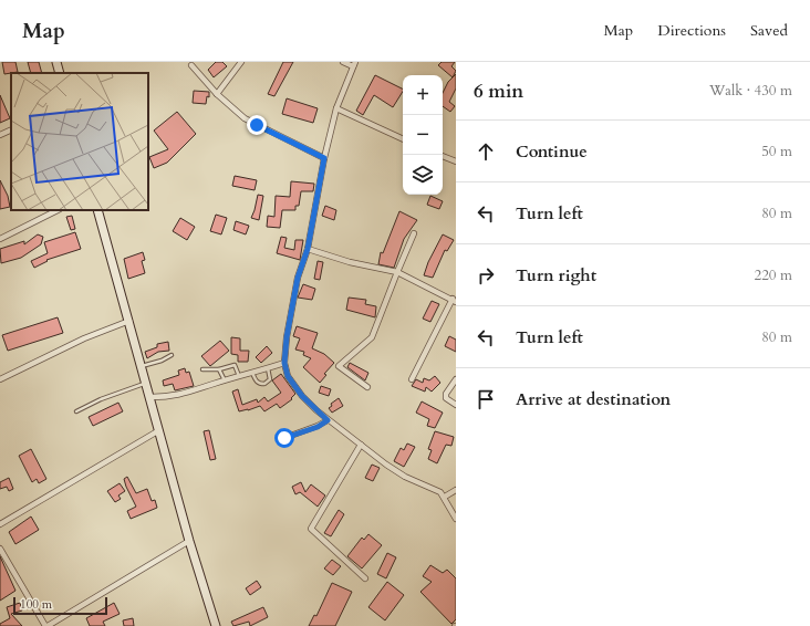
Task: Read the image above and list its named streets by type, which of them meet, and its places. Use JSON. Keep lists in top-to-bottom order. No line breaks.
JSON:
{"scale_bar":"100 m","page":{"header":"Map","nav":["Map","Directions","Saved"],"heading":["6 min","Walk · 430 m"],"map_buttons":["+","−"],"list":[["Continue","50 m"],["Turn left","80 m"],["Turn right","220 m"],["Turn left","80 m"],"Arrive at destination"],"scale":"100 m"}}
